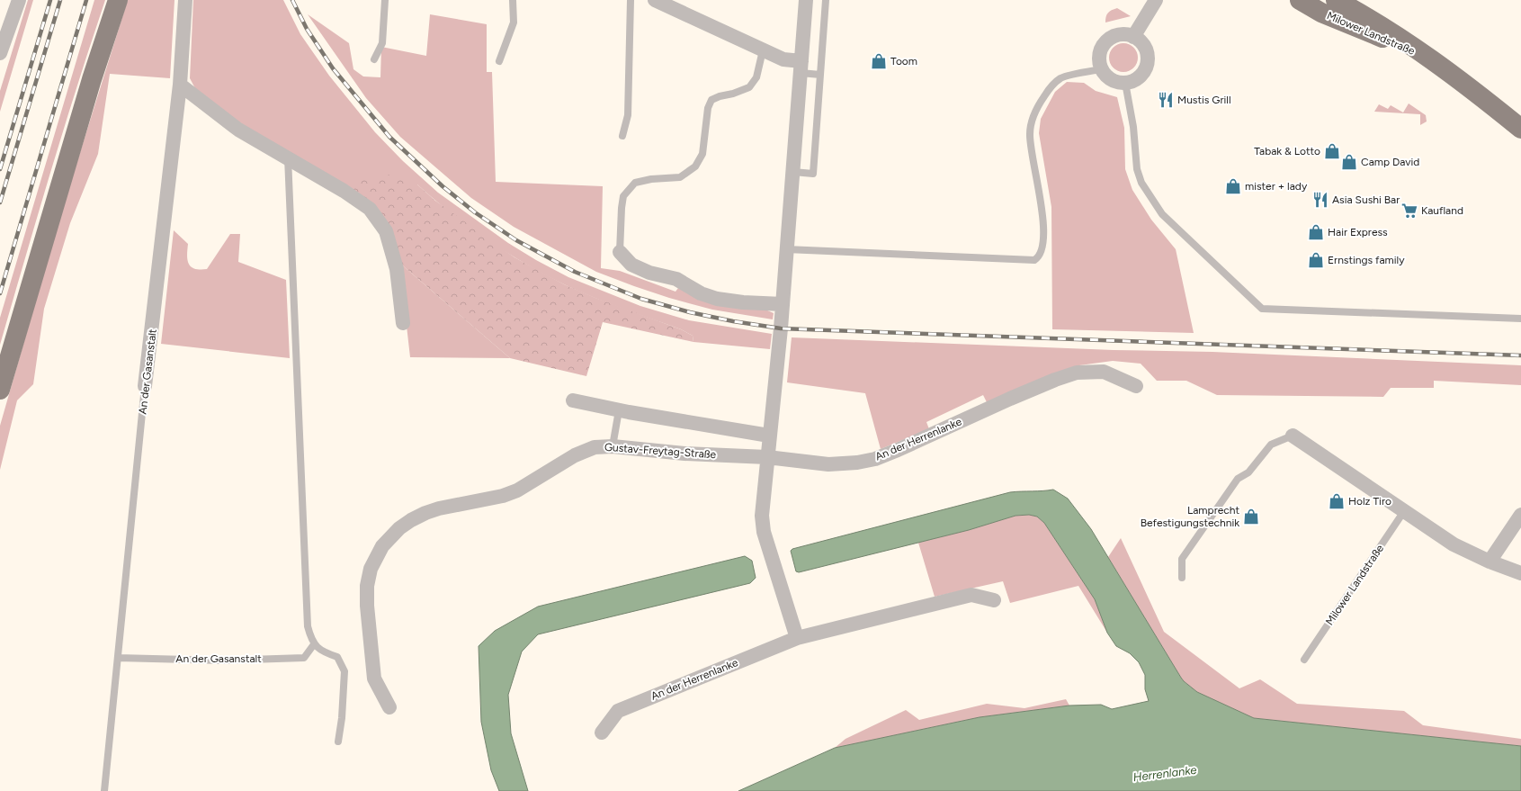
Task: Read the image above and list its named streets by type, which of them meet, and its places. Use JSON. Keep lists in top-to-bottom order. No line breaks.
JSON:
{"streets":{"main road":["Milower Landstraße"],"street":["An der Gasanstalt","An der Herrenlanke","Gustav-Freytag-Straße"]},"crossings":[["An der Herrenlanke","Gustav-Freytag-Straße"]],"water":["Herrenlanke"],"places":{"shop":["Toom","Tabak & Lotto","Camp David","mister + lady","Hair Express","Ernstings family","Holz Tiro","Lamprecht Befestigungstechnik"],"restaurant":["Mustis Grill","Asia Sushi Bar"],"supermarket":["Kaufland"]}}
